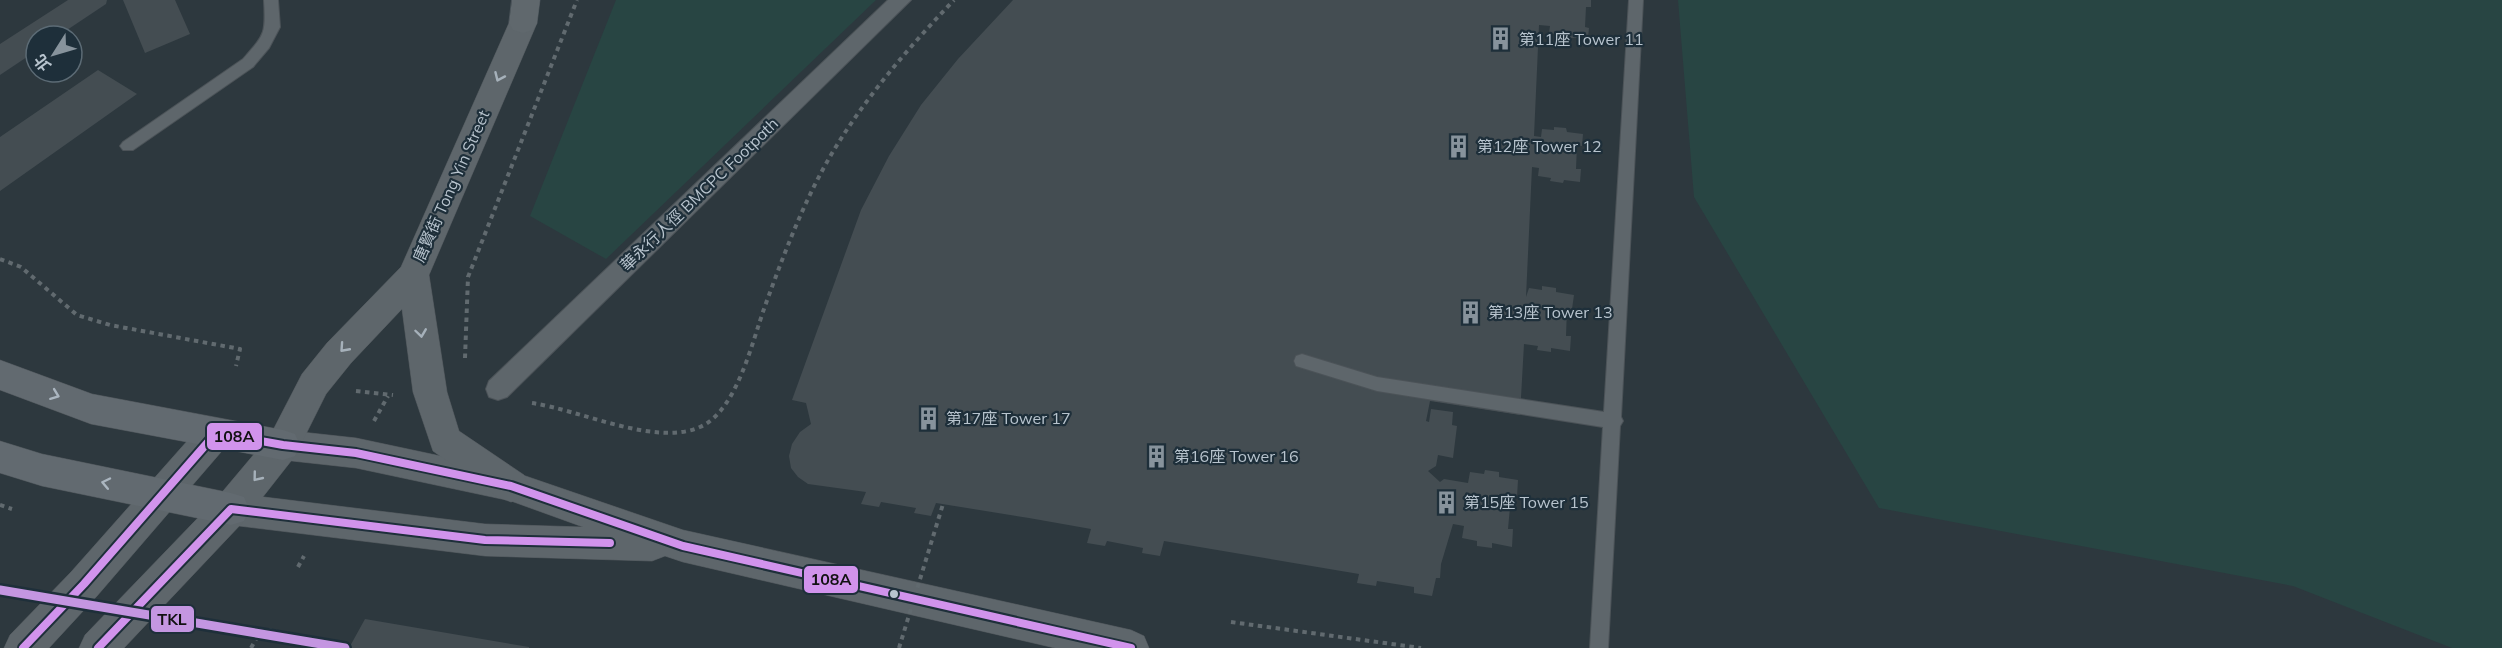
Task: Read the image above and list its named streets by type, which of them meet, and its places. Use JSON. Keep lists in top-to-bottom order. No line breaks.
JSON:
{"streets":{"street":["唐賢街 Tong Yin Street","華永行人徑 BMCPC Footpath"]},"one_way":["唐賢街 Tong Yin Street"],"places":{"building":["第11座 Tower 11","第12座 Tower 12","第13座 Tower 13","第17座 Tower 17","第16座 Tower 16","第15座 Tower 15"]},"lines":["transit line 108A","transit line TKL"],"north":"bottom left"}
